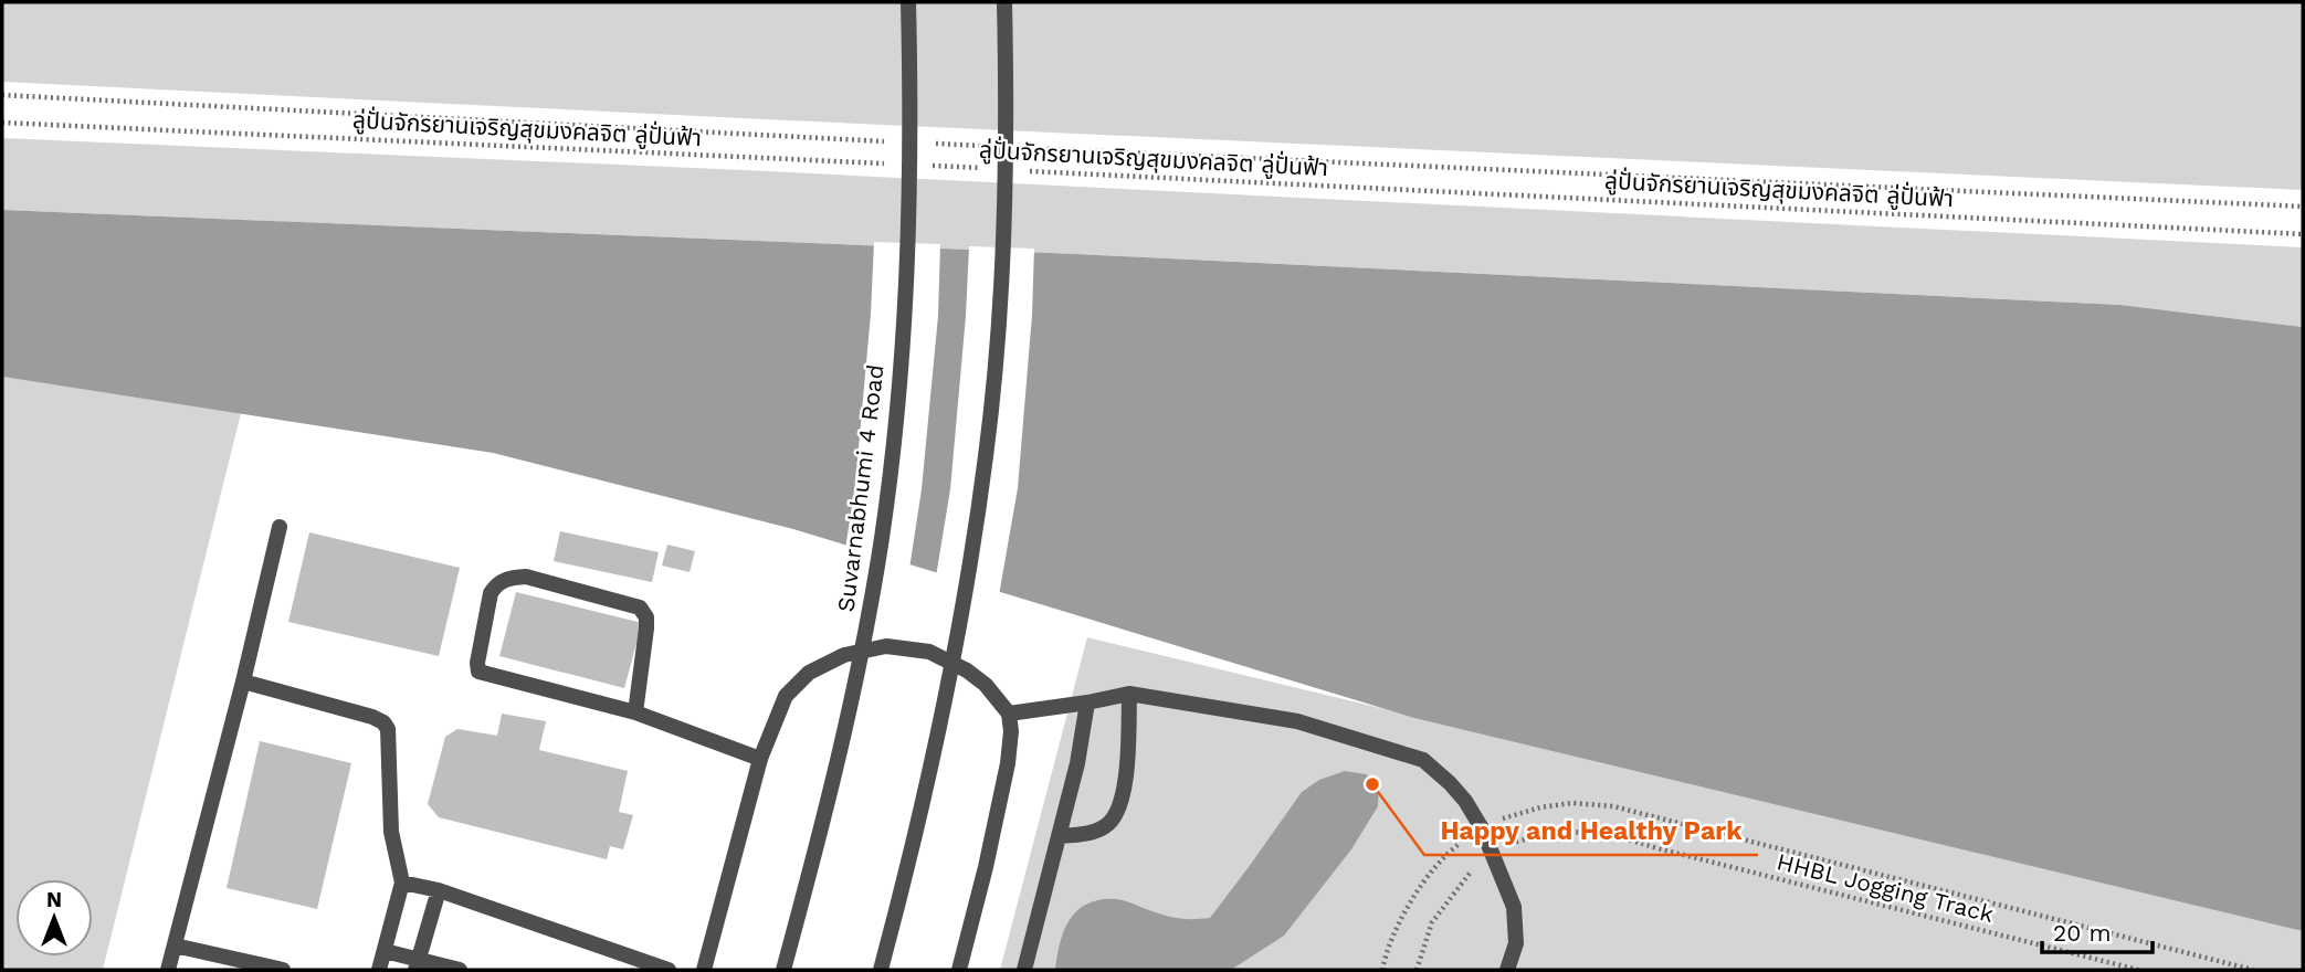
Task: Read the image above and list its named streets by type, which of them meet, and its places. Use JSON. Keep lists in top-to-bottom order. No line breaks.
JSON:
{"streets":{"street":["Suvarnabhumi 4 Road"],"path":["ลู่ปั่นจักรยานเจริญสุขมงคลจิต ลู่ปั่นฟ้า","HHBL Jogging Track"]},"places":["Happy and Healthy Park"],"scale_bar":"20 m","north":"top"}
